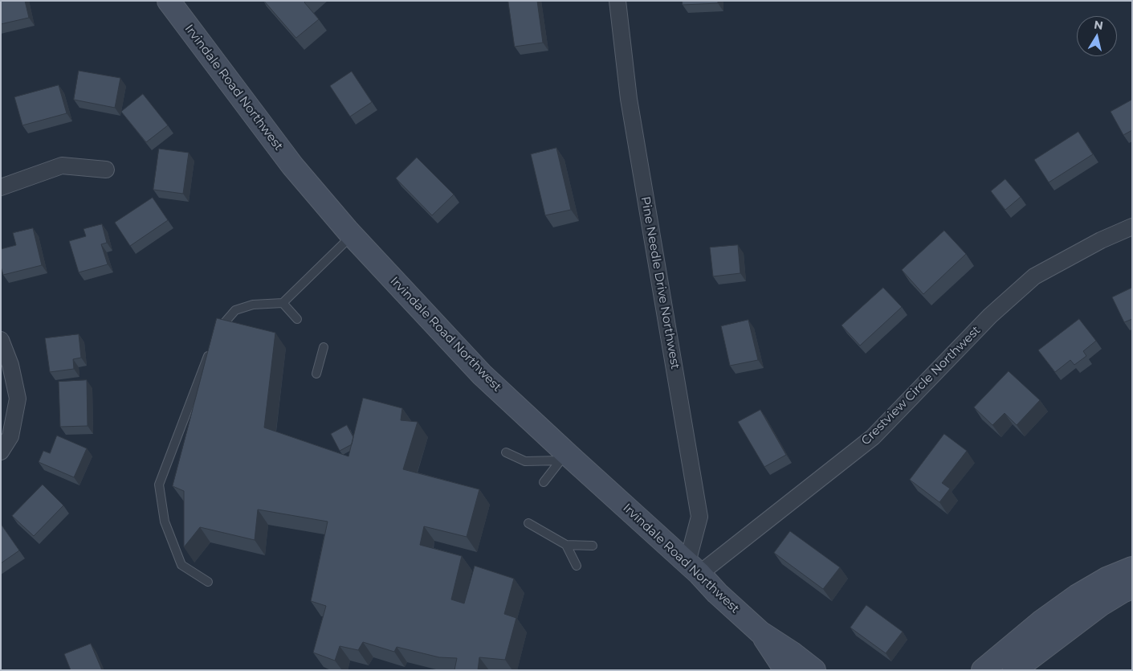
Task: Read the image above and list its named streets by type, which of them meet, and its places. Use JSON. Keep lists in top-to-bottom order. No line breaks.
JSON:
{"streets":{"street":["Irvindale Road Northwest","Pine Needle Drive Northwest","Crestview Circle Northwest"]},"crossings":[["Irvindale Road Northwest","Pine Needle Drive Northwest"],["Irvindale Road Northwest","Crestview Circle Northwest"],["Pine Needle Drive Northwest","Crestview Circle Northwest"]],"north":"top"}
